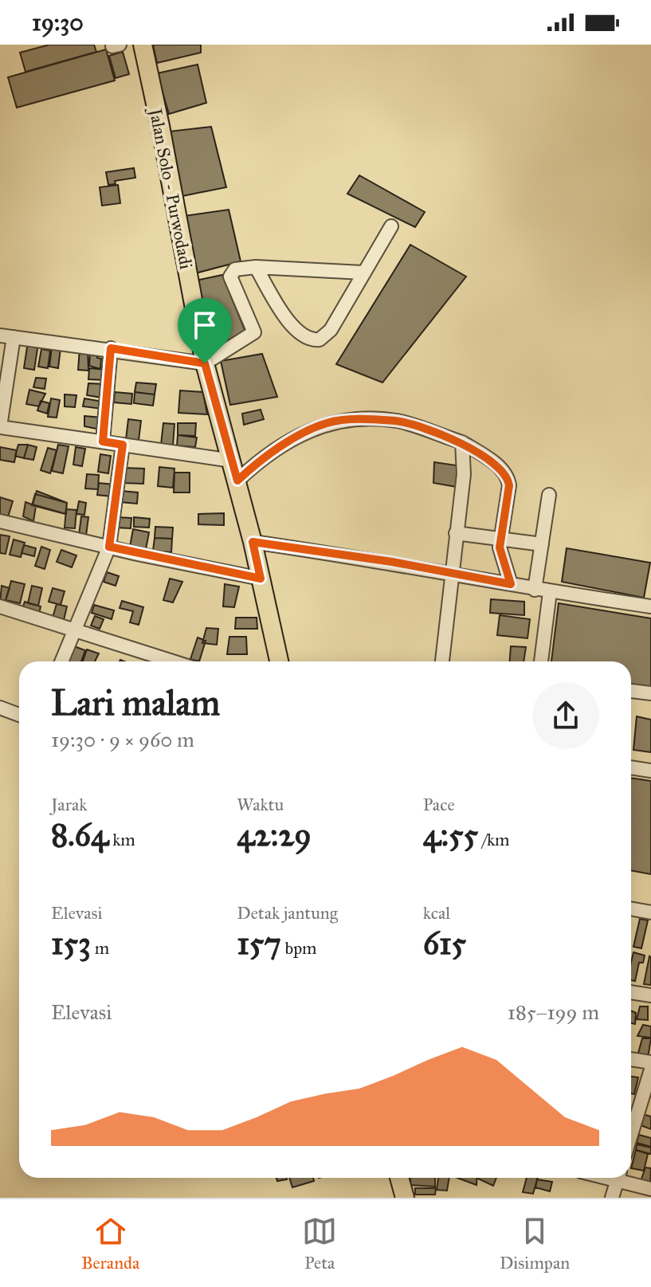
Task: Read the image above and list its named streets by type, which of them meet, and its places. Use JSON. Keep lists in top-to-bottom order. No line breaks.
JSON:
{"streets":{"main road":["Jalan Solo - Purwodadi"]},"page":{"status":"19:30","heading":["Lari malam","19:30 · 9 × 960 m"],"stats":[["Jarak","8.64 km"],["Waktu","42:29"],["Pace","4:55 /km"],["Elevasi","153 m"],["Detak jantung","157 bpm"],["kcal","615"]],"chart":["Elevasi","185–199 m"],"tabs":["Beranda","Peta","Disimpan"]}}
